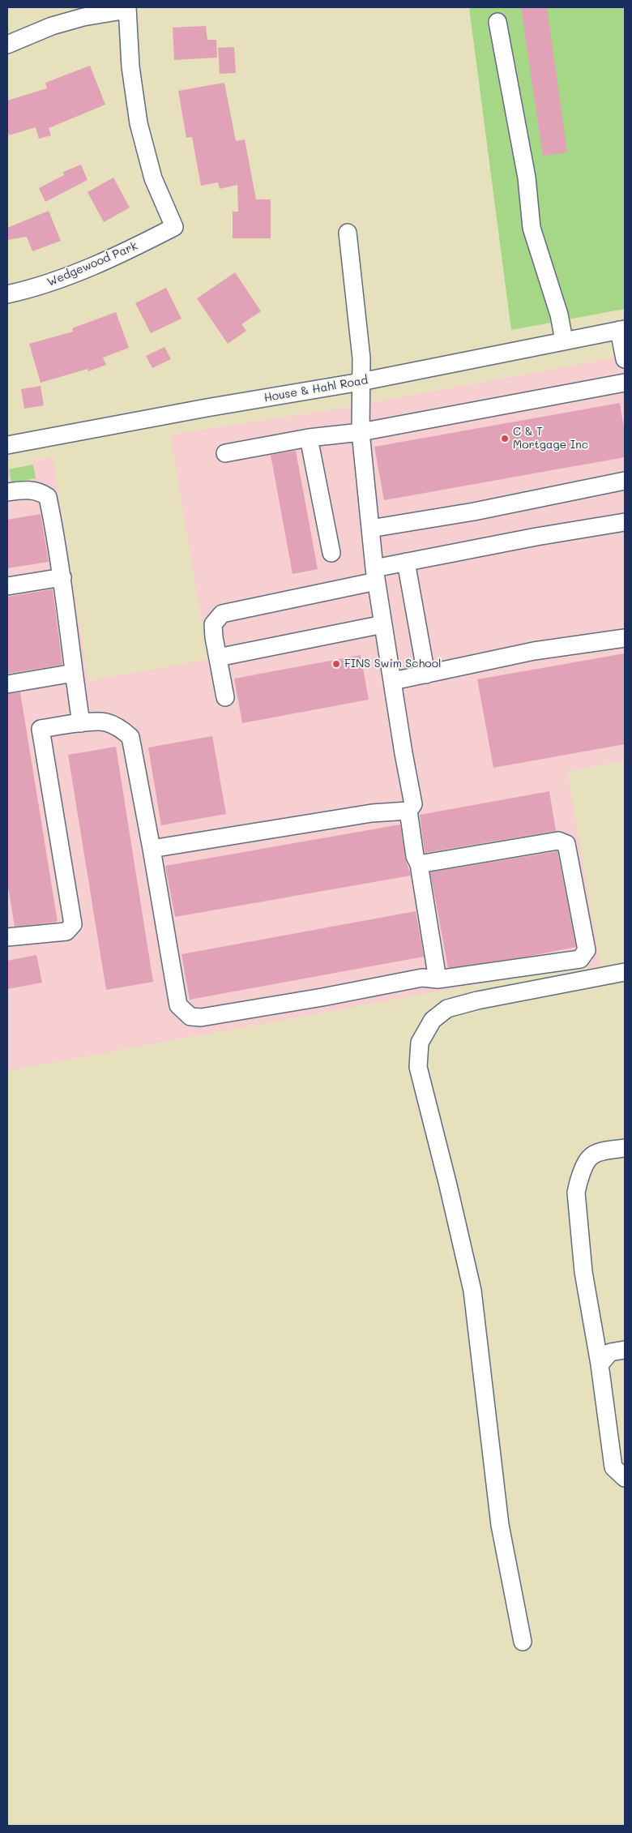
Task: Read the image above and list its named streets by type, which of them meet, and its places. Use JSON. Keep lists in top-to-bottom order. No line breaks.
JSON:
{"streets":{"street":["Wedgewood Park","House & Hahl Road"]},"places":["C & T Mortgage Inc","FINS Swim School"]}
